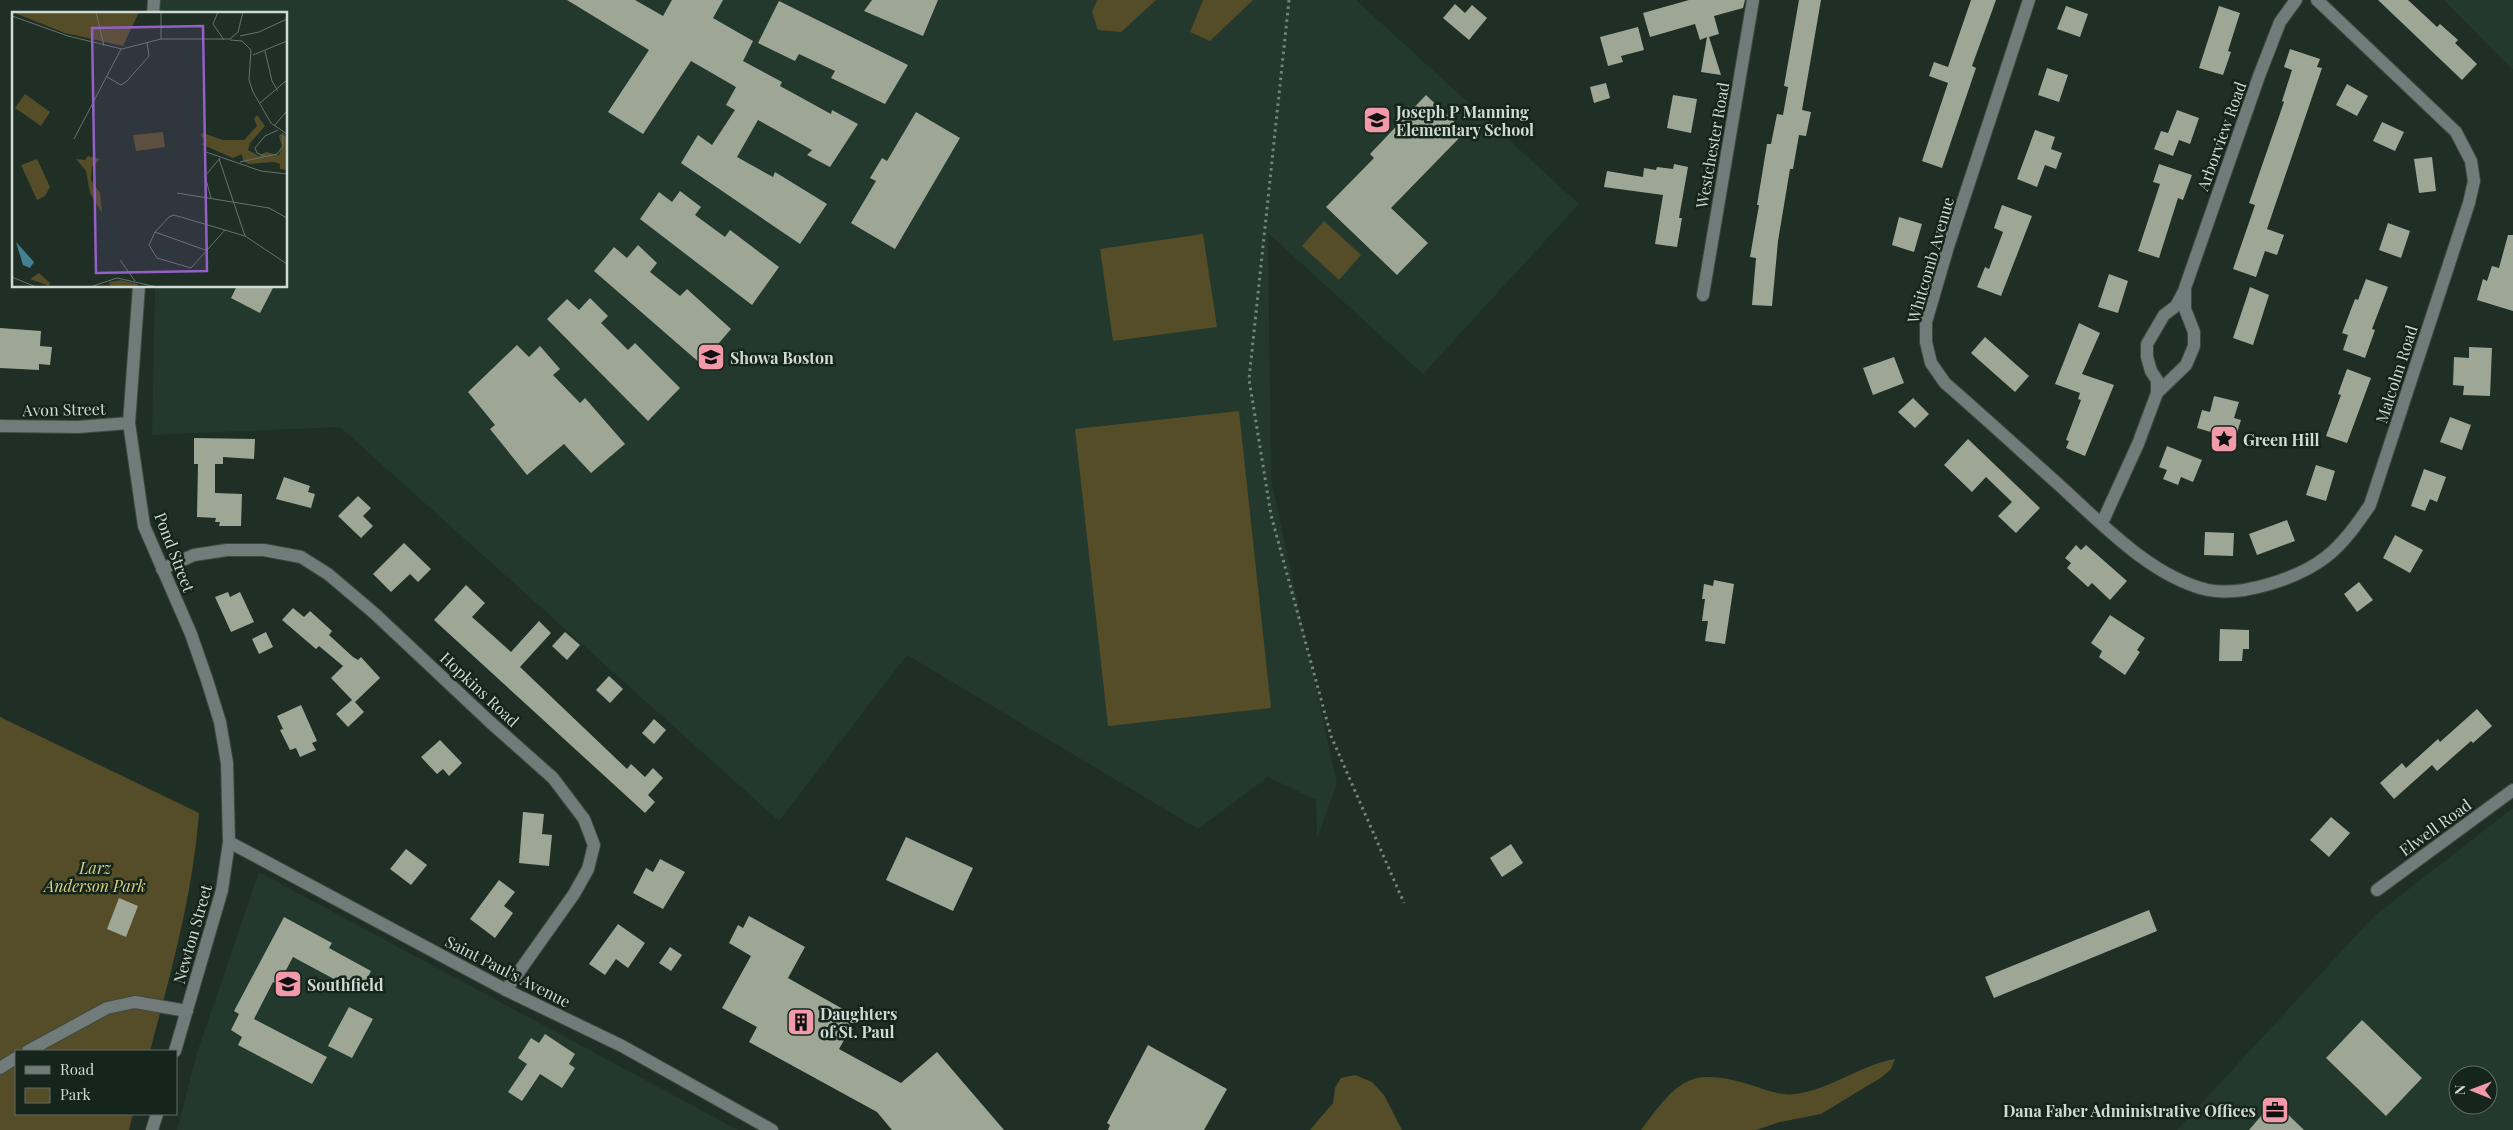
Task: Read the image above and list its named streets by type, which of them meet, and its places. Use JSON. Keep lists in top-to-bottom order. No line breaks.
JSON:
{"streets":{"street":["Arborview Road","Westchester Road","Whitcomb Avenue","Malcolm Road","Avon Street","Pond Street","Hopkins Road","Elwell Road","Newton Street","Saint Paul's Avenue"]},"crossings":[["Arborview Road","Whitcomb Avenue"],["Arborview Road","Malcolm Road"],["Whitcomb Avenue","Malcolm Road"],["Avon Street","Pond Street"],["Pond Street","Hopkins Road"],["Pond Street","Newton Street"],["Hopkins Road","Saint Paul's Avenue"],["Newton Street","Saint Paul's Avenue"]],"parks":["Larz Anderson Park"],"places":{"school or university":["Joseph P Manning Elementary School","Showa Boston","Southfield"],"place":["Green Hill"],"building":["Daughters of St. Paul"],"office":["Dana Faber Administrative Offices"]},"legend":["Road","Park"],"north":"left"}
